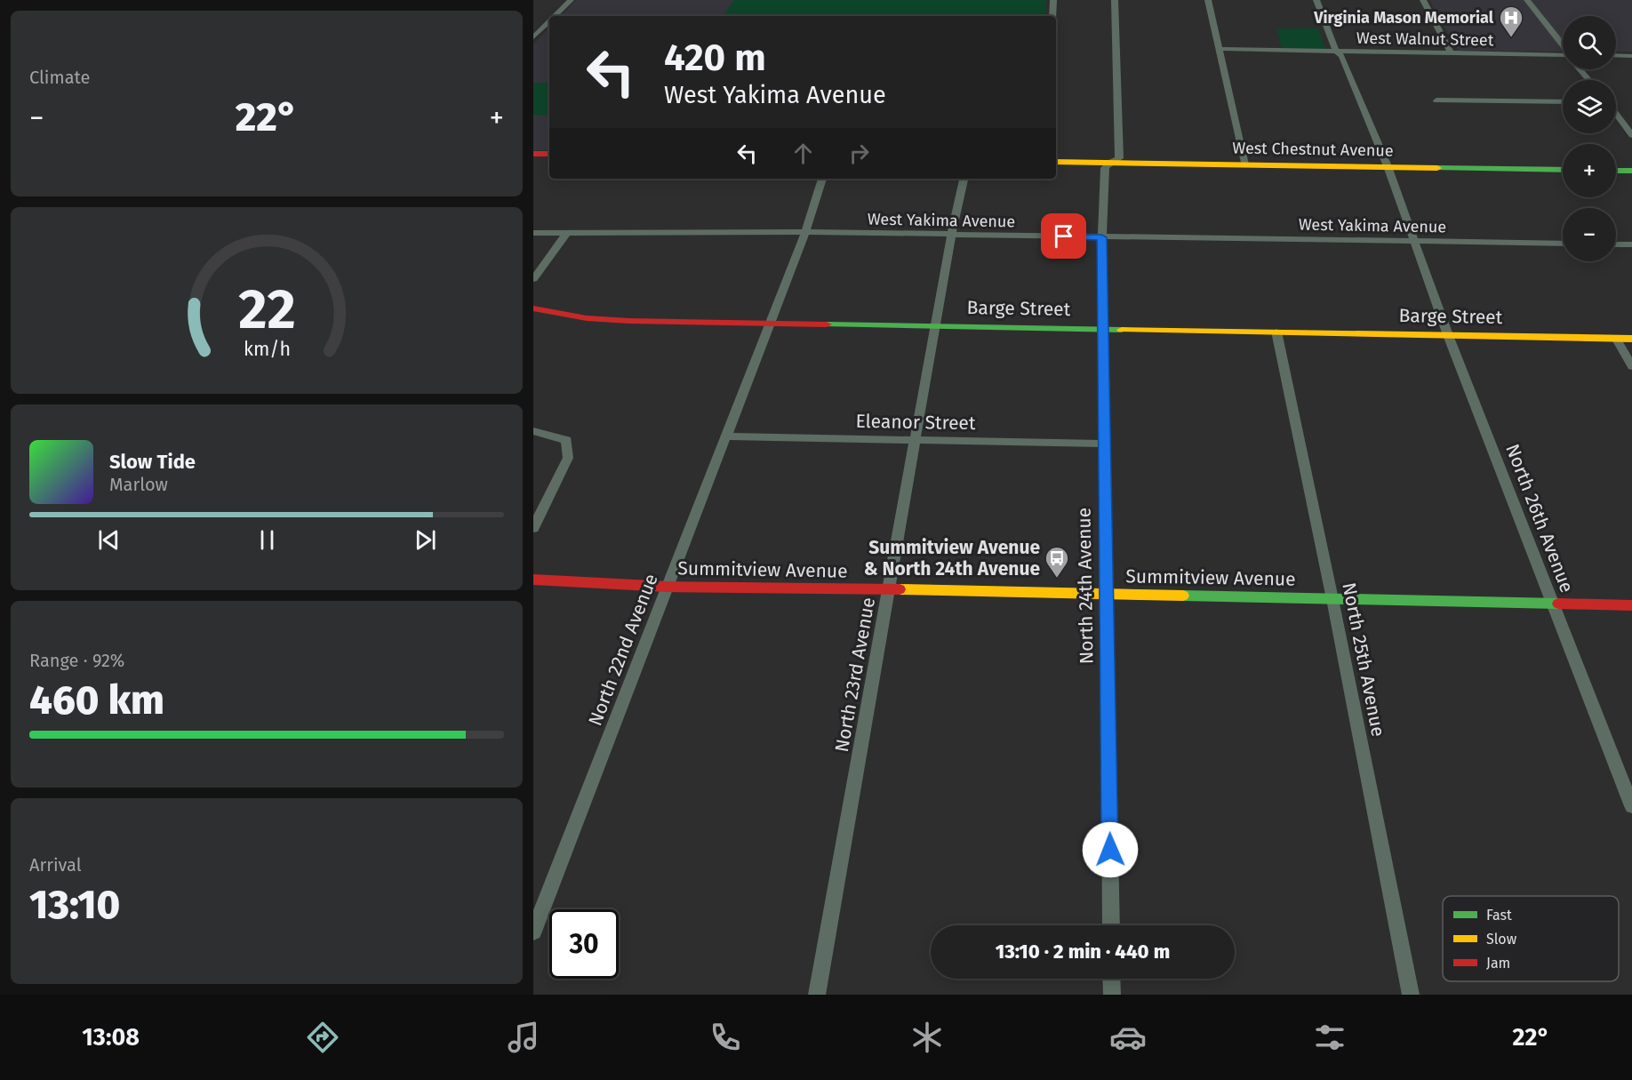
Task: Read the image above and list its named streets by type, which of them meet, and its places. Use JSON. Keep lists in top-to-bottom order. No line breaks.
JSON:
{"streets":{"street":["West Walnut Street","West Chestnut Avenue","West Yakima Avenue","Barge Street","Eleanor Street","North 26th Avenue","Summitview Avenue","North 24th Avenue","North 22nd Avenue","North 25th Avenue","North 23rd Avenue"]},"crossings":[["West Walnut Street","North 26th Avenue"],["West Chestnut Avenue","North 26th Avenue"],["West Chestnut Avenue","North 24th Avenue"],["West Yakima Avenue","North 26th Avenue"],["West Yakima Avenue","North 24th Avenue"],["West Yakima Avenue","North 22nd Avenue"],["West Yakima Avenue","North 23rd Avenue"],["Barge Street","North 26th Avenue"],["Barge Street","North 24th Avenue"],["Barge Street","North 22nd Avenue"],["Barge Street","North 25th Avenue"],["Barge Street","North 23rd Avenue"],["Eleanor Street","North 24th Avenue"],["Eleanor Street","North 22nd Avenue"],["Eleanor Street","North 23rd Avenue"],["North 26th Avenue","Summitview Avenue"],["Summitview Avenue","North 24th Avenue"],["Summitview Avenue","North 22nd Avenue"],["Summitview Avenue","North 25th Avenue"],["Summitview Avenue","North 23rd Avenue"]],"places":{"hospital":["Virginia Mason Memorial"],"bus stop":["Summitview Avenue & North 24th Avenue"]},"legend":["Fast","Slow","Jam"],"page":{"tile":["Climate",["Range · 92%","460 km"],["Arrival","13:10"]],"map_buttons":["+","−"],"turn":["420 m","West Yakima Avenue"],"heat":["−","22°","+"],"song":["Slow Tide","Marlow"],"limit":"30","trip":"13:10 · 2 min · 440 m","tabs":["13:08","22°"],"gauge":["22","km/h"]}}
